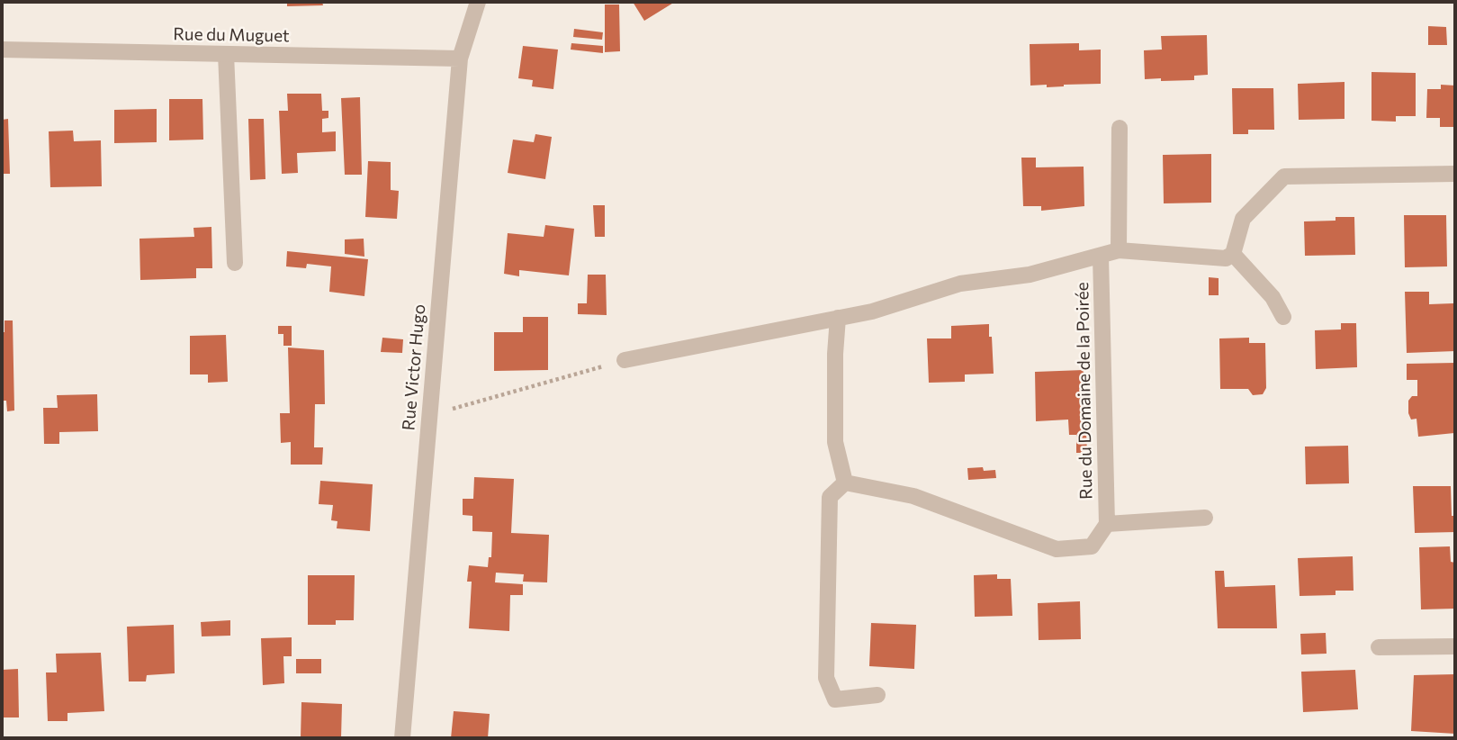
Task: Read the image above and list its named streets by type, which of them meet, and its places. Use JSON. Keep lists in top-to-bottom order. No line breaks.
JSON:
{"streets":{"street":["Rue du Muguet","Rue Victor Hugo","Rue du Domaine de la Poirée"]},"crossings":[["Rue du Muguet","Rue Victor Hugo"]]}
